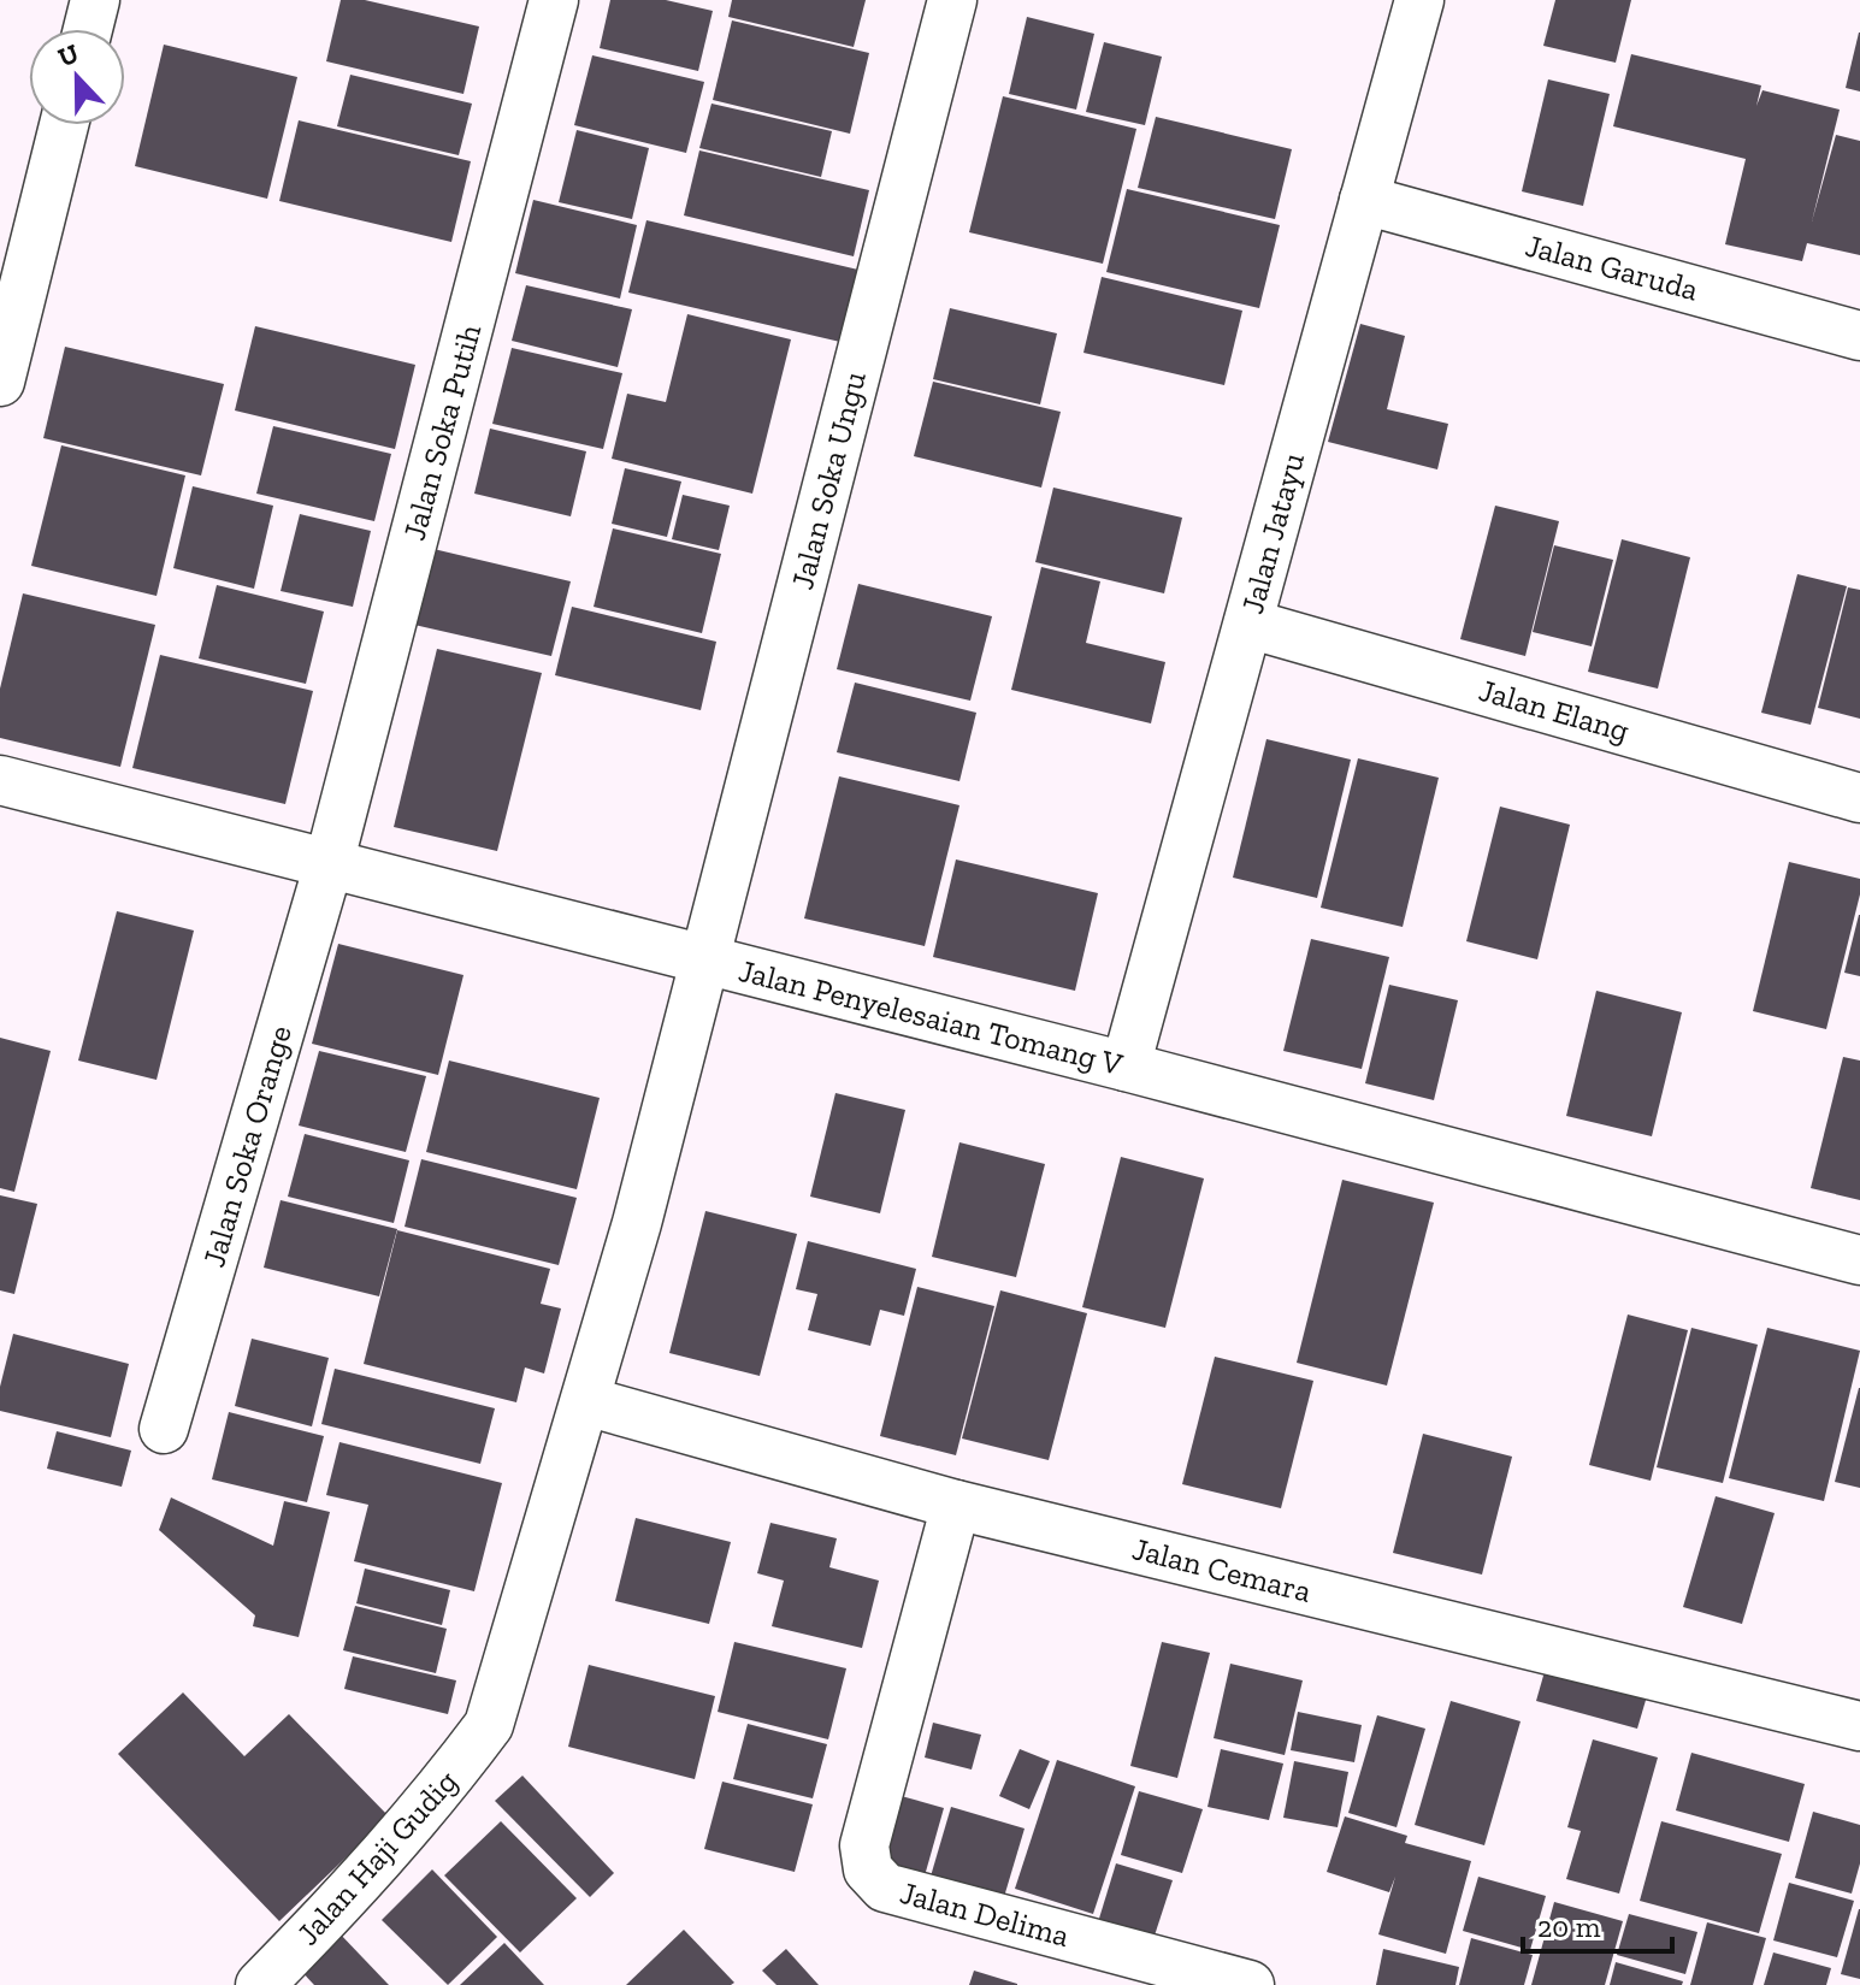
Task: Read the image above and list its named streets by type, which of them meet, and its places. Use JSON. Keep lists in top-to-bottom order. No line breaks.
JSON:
{"streets":{"street":["Jalan Garuda","Jalan Soka Putih","Jalan Soka Ungu","Jalan Jatayu","Jalan Elang","Jalan Penyelesaian Tomang V","Jalan Soka Orange","Jalan Cemara","Jalan Haji Gudig","Jalan Delima"]},"crossings":[["Jalan Garuda","Jalan Jatayu"],["Jalan Soka Putih","Jalan Penyelesaian Tomang V"],["Jalan Soka Putih","Jalan Soka Orange"],["Jalan Soka Ungu","Jalan Penyelesaian Tomang V"],["Jalan Soka Ungu","Jalan Cemara"],["Jalan Soka Ungu","Jalan Haji Gudig"],["Jalan Jatayu","Jalan Elang"],["Jalan Jatayu","Jalan Penyelesaian Tomang V"],["Jalan Penyelesaian Tomang V","Jalan Soka Orange"],["Jalan Cemara","Jalan Delima"]],"scale_bar":"20 m","north":"top"}
